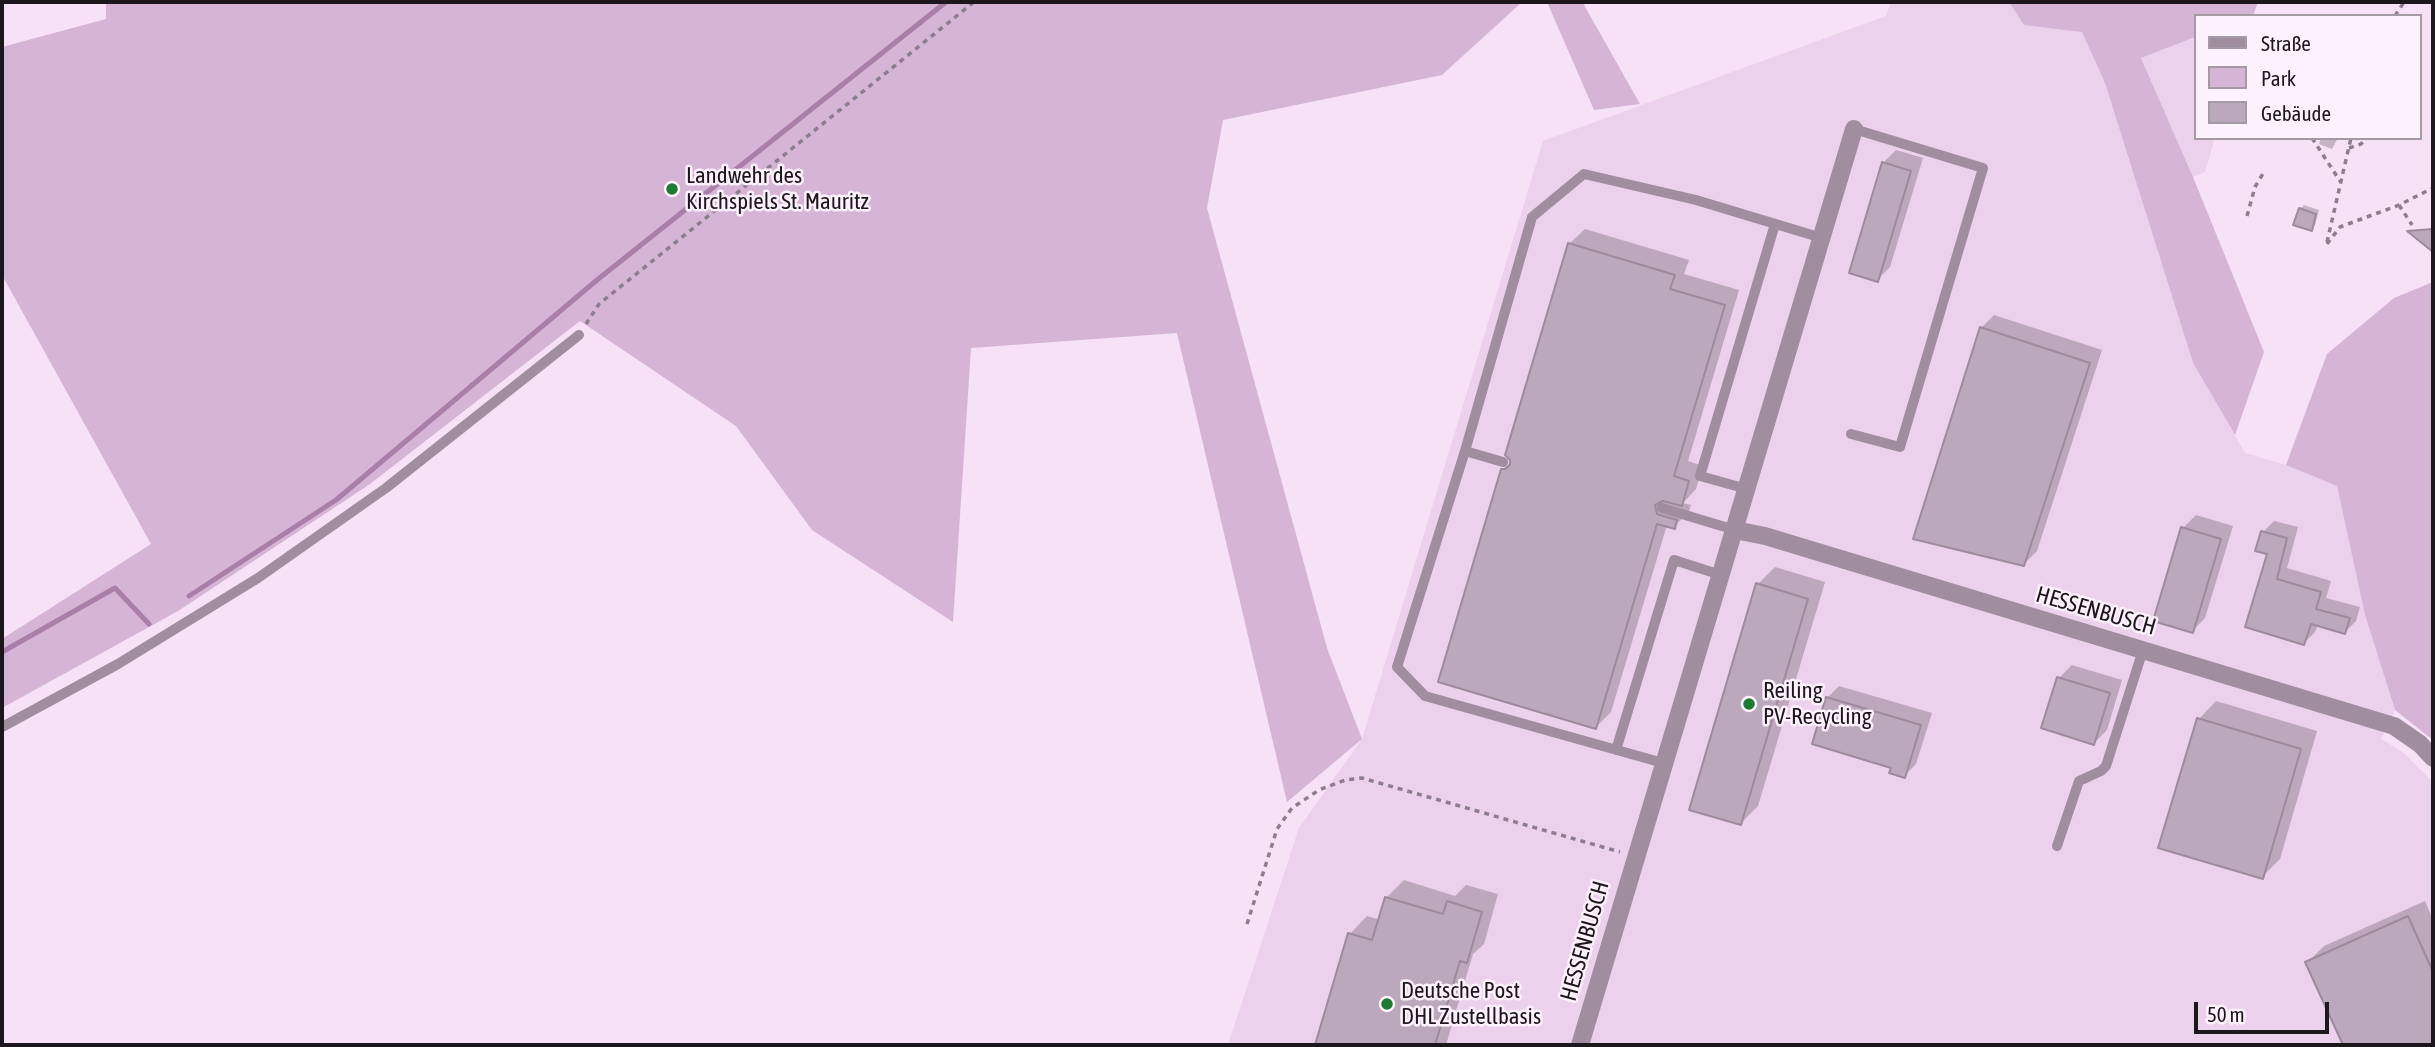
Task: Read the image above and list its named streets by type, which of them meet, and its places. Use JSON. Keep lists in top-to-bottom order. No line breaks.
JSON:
{"streets":{"street":["HESSENBUSCH"]},"places":["Landwehr des Kirchspiels St. Mauritz","Reiling PV-Recycling","Deutsche Post DHL Zustellbasis"],"legend":["Straße","Park","Gebäude"],"scale_bar":"50 m"}
